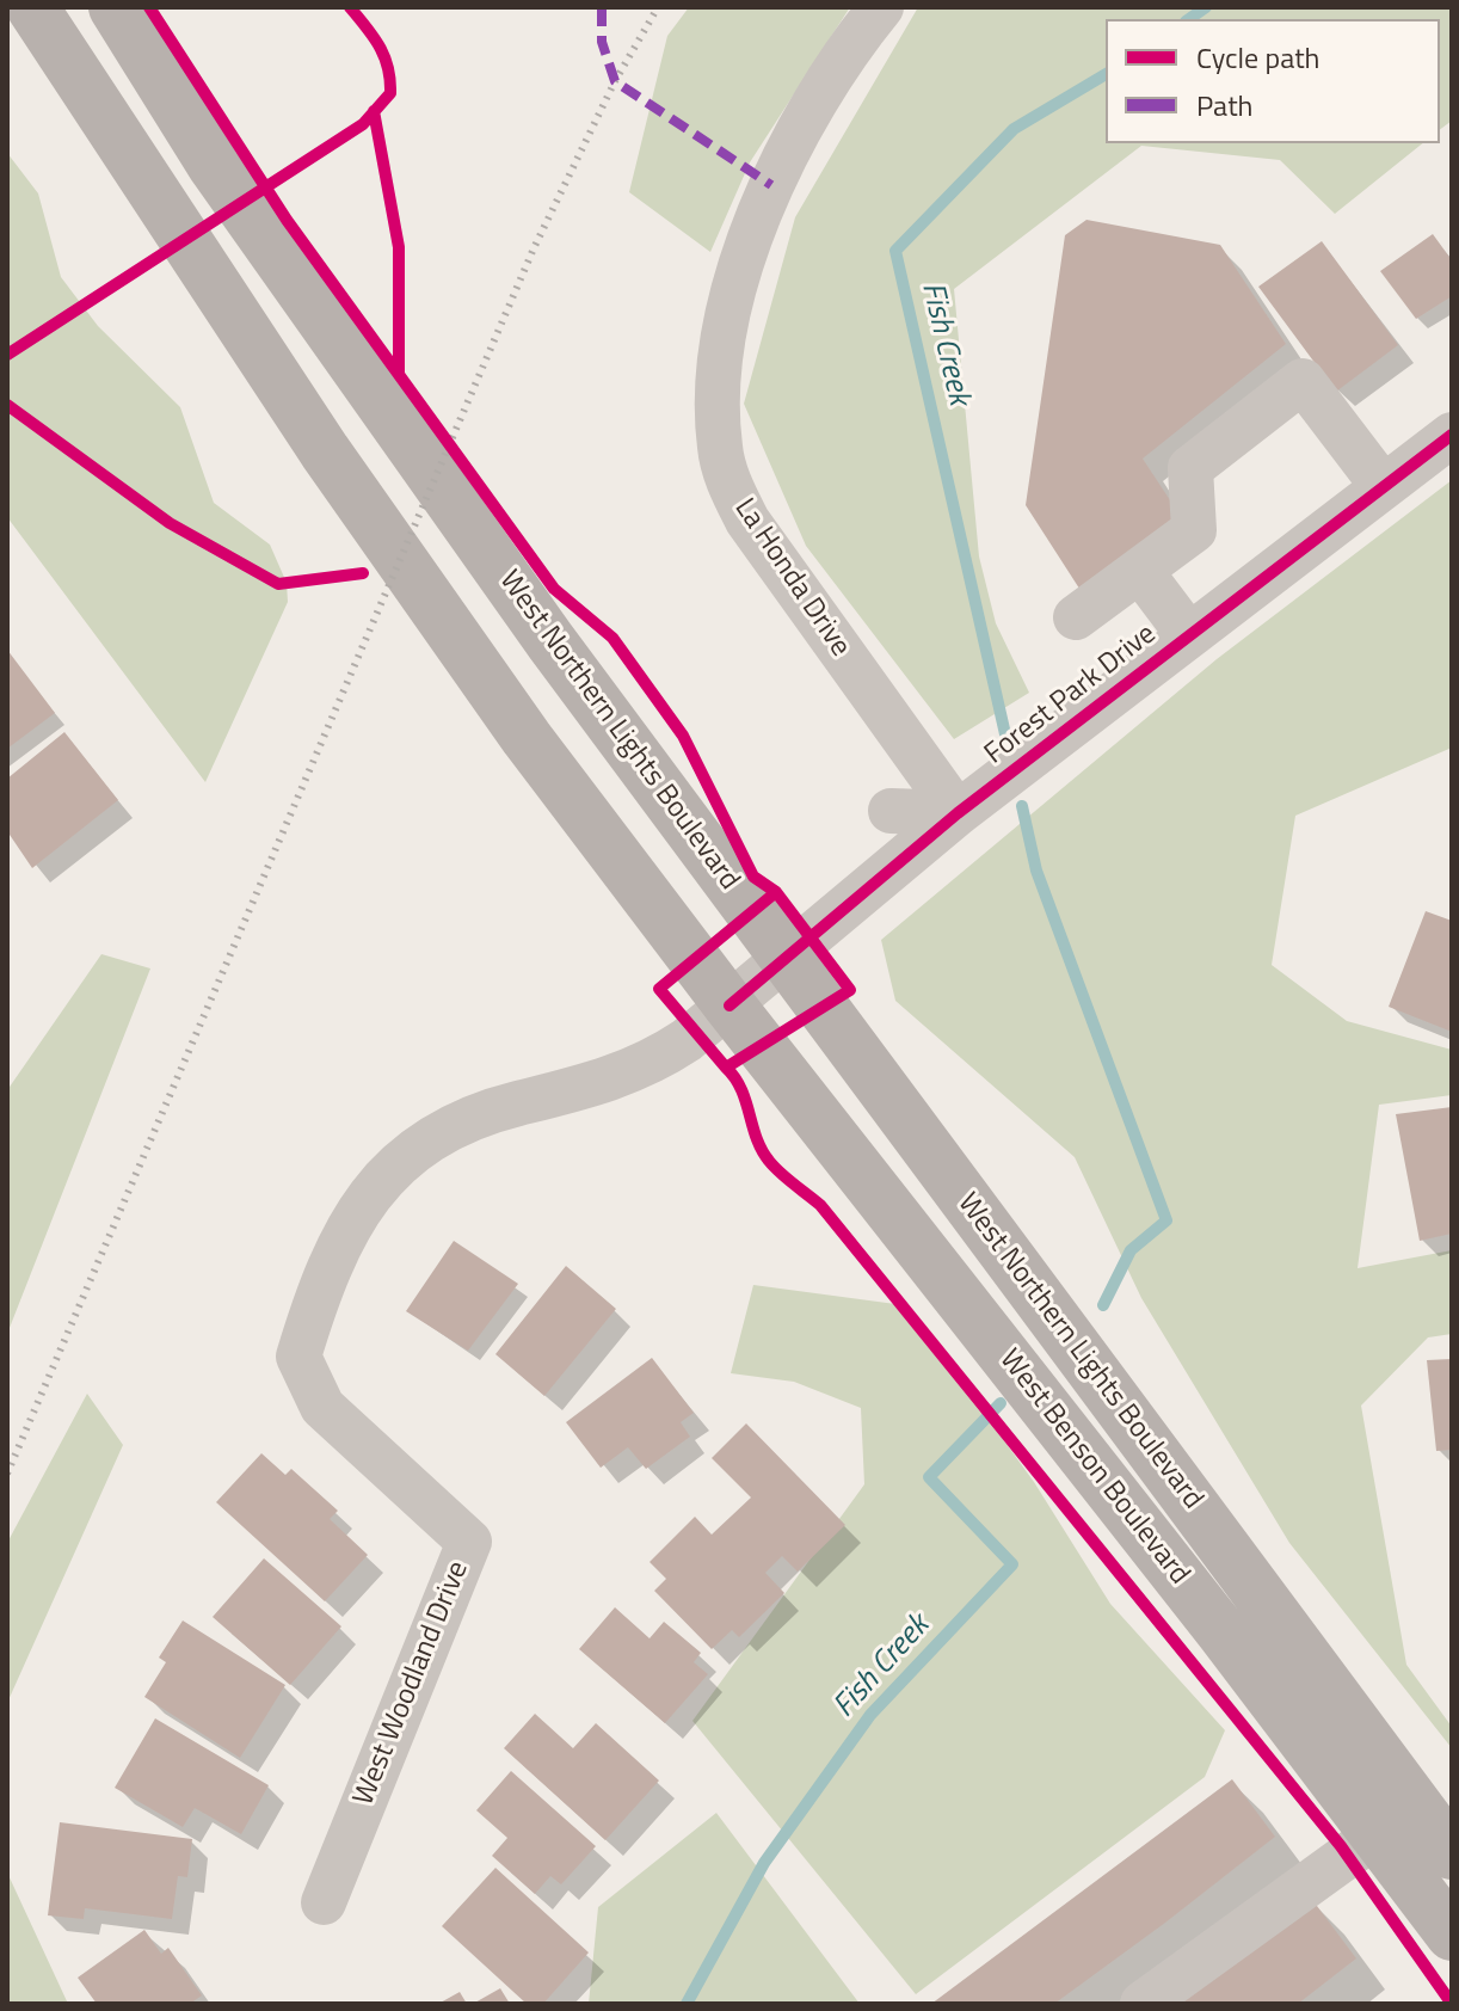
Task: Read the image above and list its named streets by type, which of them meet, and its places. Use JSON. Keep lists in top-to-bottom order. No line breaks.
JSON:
{"streets":{"main road":["West Northern Lights Boulevard","West Benson Boulevard"],"street":["La Honda Drive","Forest Park Drive","West Woodland Drive"]},"crossings":[["La Honda Drive","Forest Park Drive"],["Forest Park Drive","West Northern Lights Boulevard"],["Forest Park Drive","West Benson Boulevard"],["Forest Park Drive","West Woodland Drive"],["West Benson Boulevard","West Woodland Drive"]],"water":["Fish Creek"],"legend":["Cycle path","Path"]}
